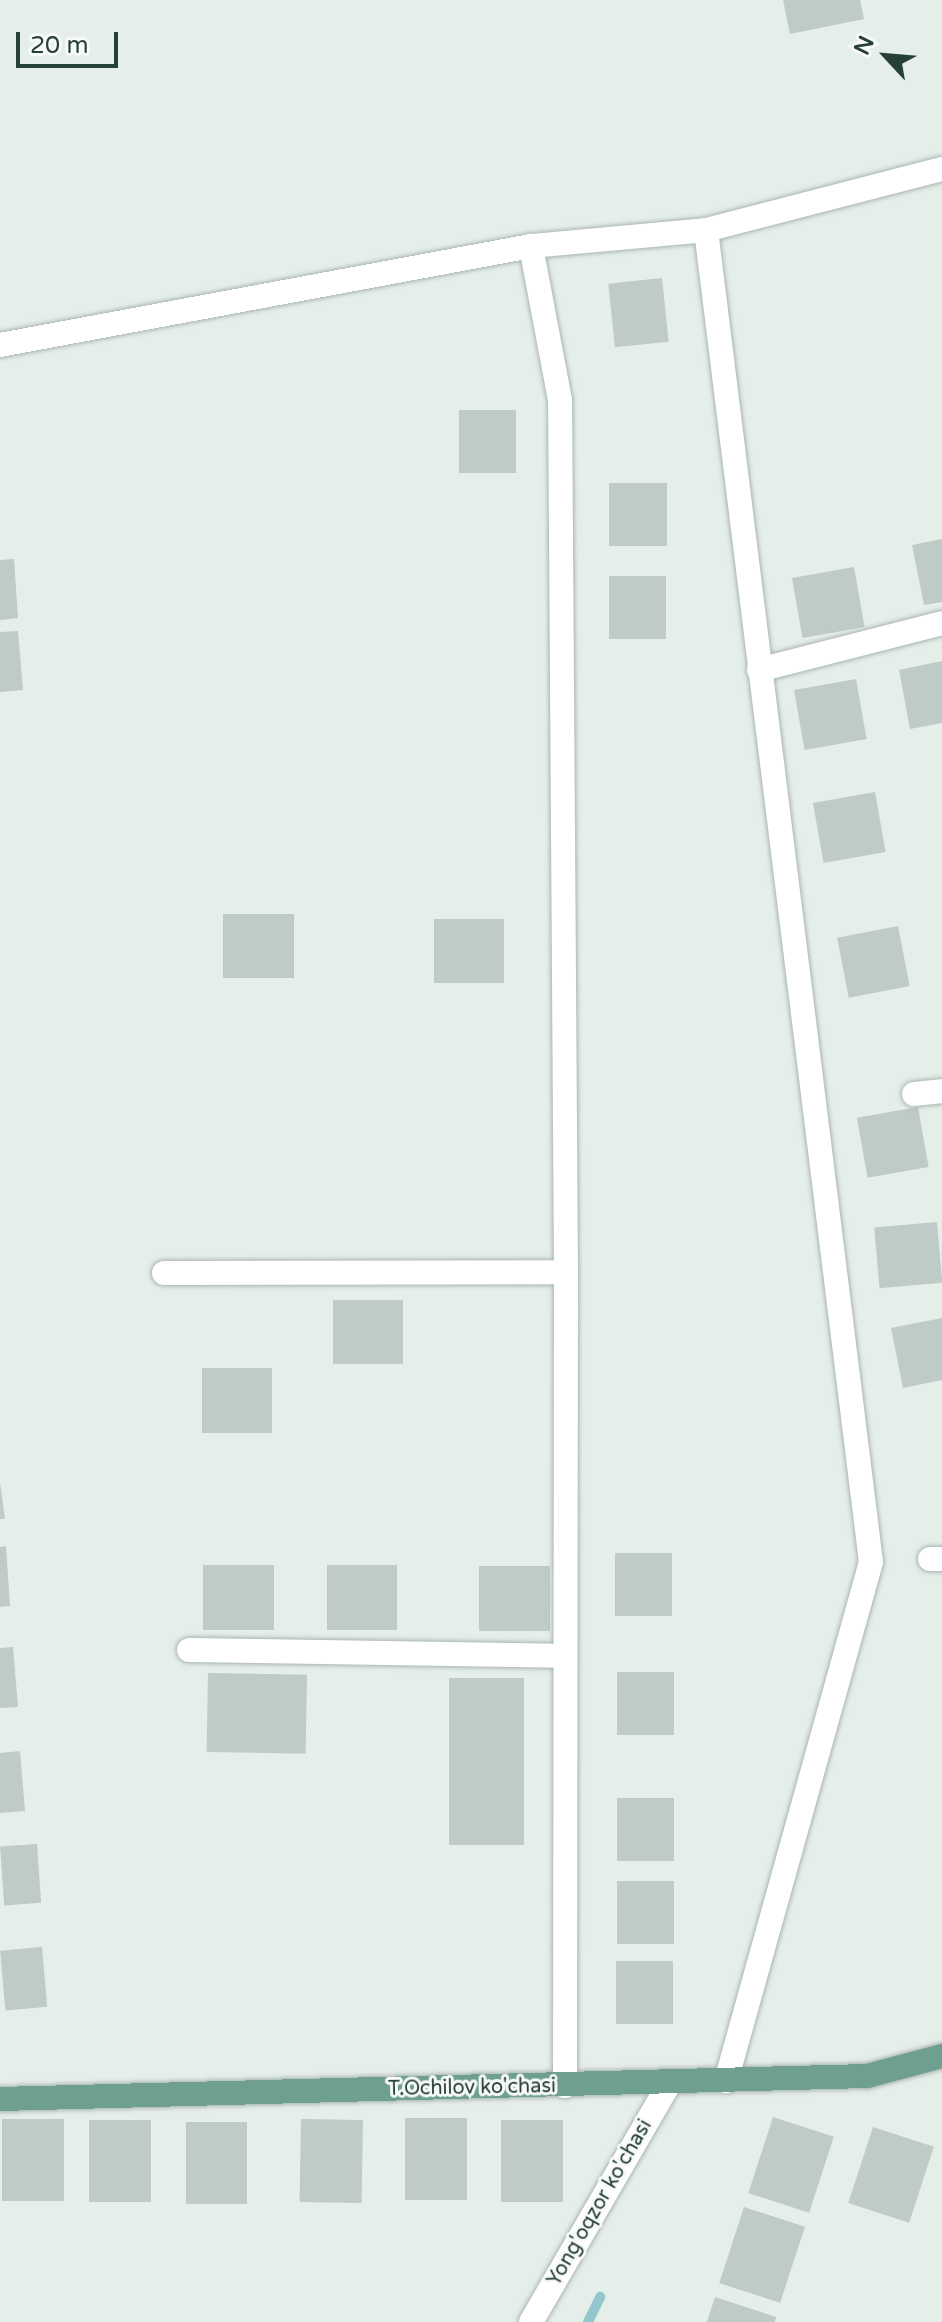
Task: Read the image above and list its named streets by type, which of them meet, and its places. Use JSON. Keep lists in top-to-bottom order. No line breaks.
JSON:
{"streets":{"main road":["T.Ochilov ko'chasi"],"street":["Yong'oqzor ko'chasi"]},"crossings":[["T.Ochilov ko'chasi","Yong'oqzor ko'chasi"]],"scale_bar":"20 m","north":"top left"}
